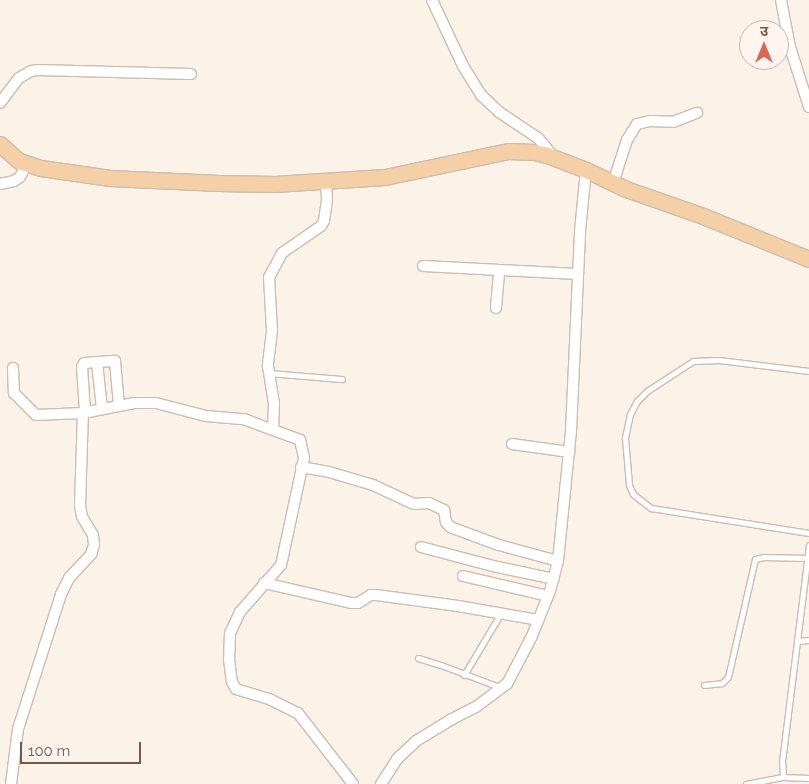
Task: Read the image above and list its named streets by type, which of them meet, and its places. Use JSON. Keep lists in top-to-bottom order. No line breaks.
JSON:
{"scale_bar":"100 m","north":"top"}
